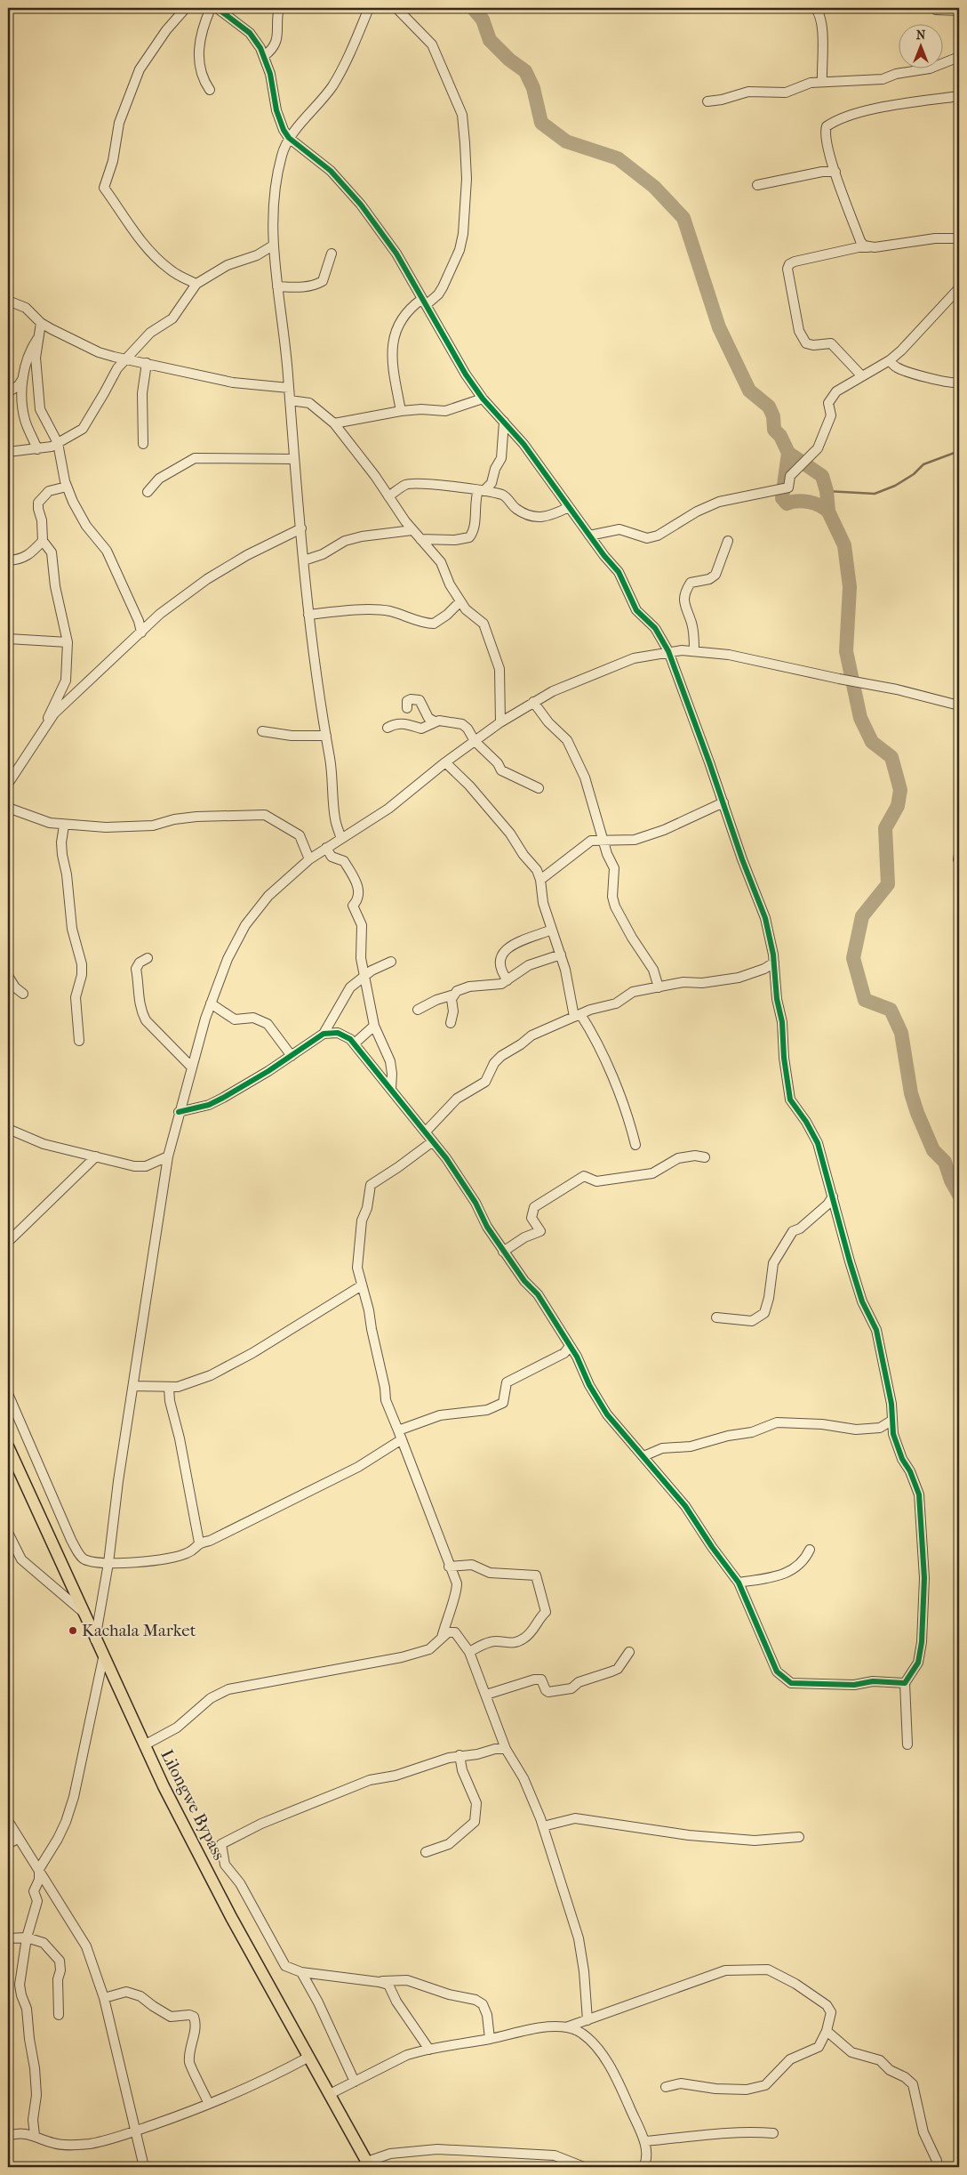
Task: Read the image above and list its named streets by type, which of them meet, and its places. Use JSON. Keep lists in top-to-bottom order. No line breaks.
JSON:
{"streets":{"main road":["Lilongwe Bypass"]},"places":["Kachala Market"],"north":"top"}
